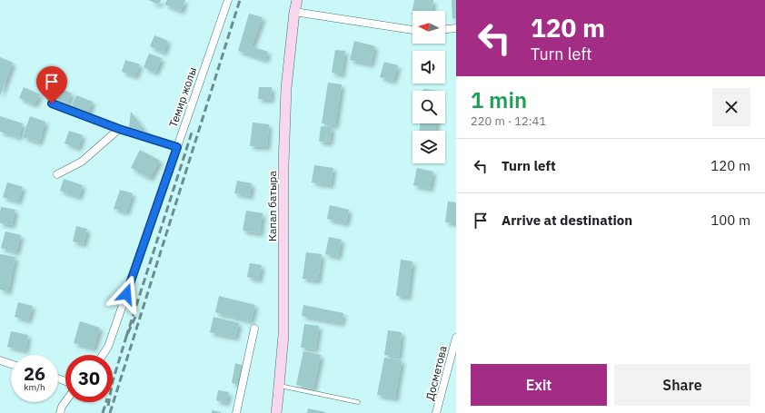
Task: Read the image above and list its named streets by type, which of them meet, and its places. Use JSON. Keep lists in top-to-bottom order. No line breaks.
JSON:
{"streets":{"main road":["Капал батыра"],"street":["Темир жолы","Досметова"]},"north":"left","page":{"turn":["120 m","Turn left"],"heading":["1 min","220 m · 12:41"],"list":[{"name":"Turn left","value":"120 m"},{"name":"Arrive at destination","value":"100 m"}],"speed":"26 km/h","limit":"30","buttons":["Exit","Share"]}}
